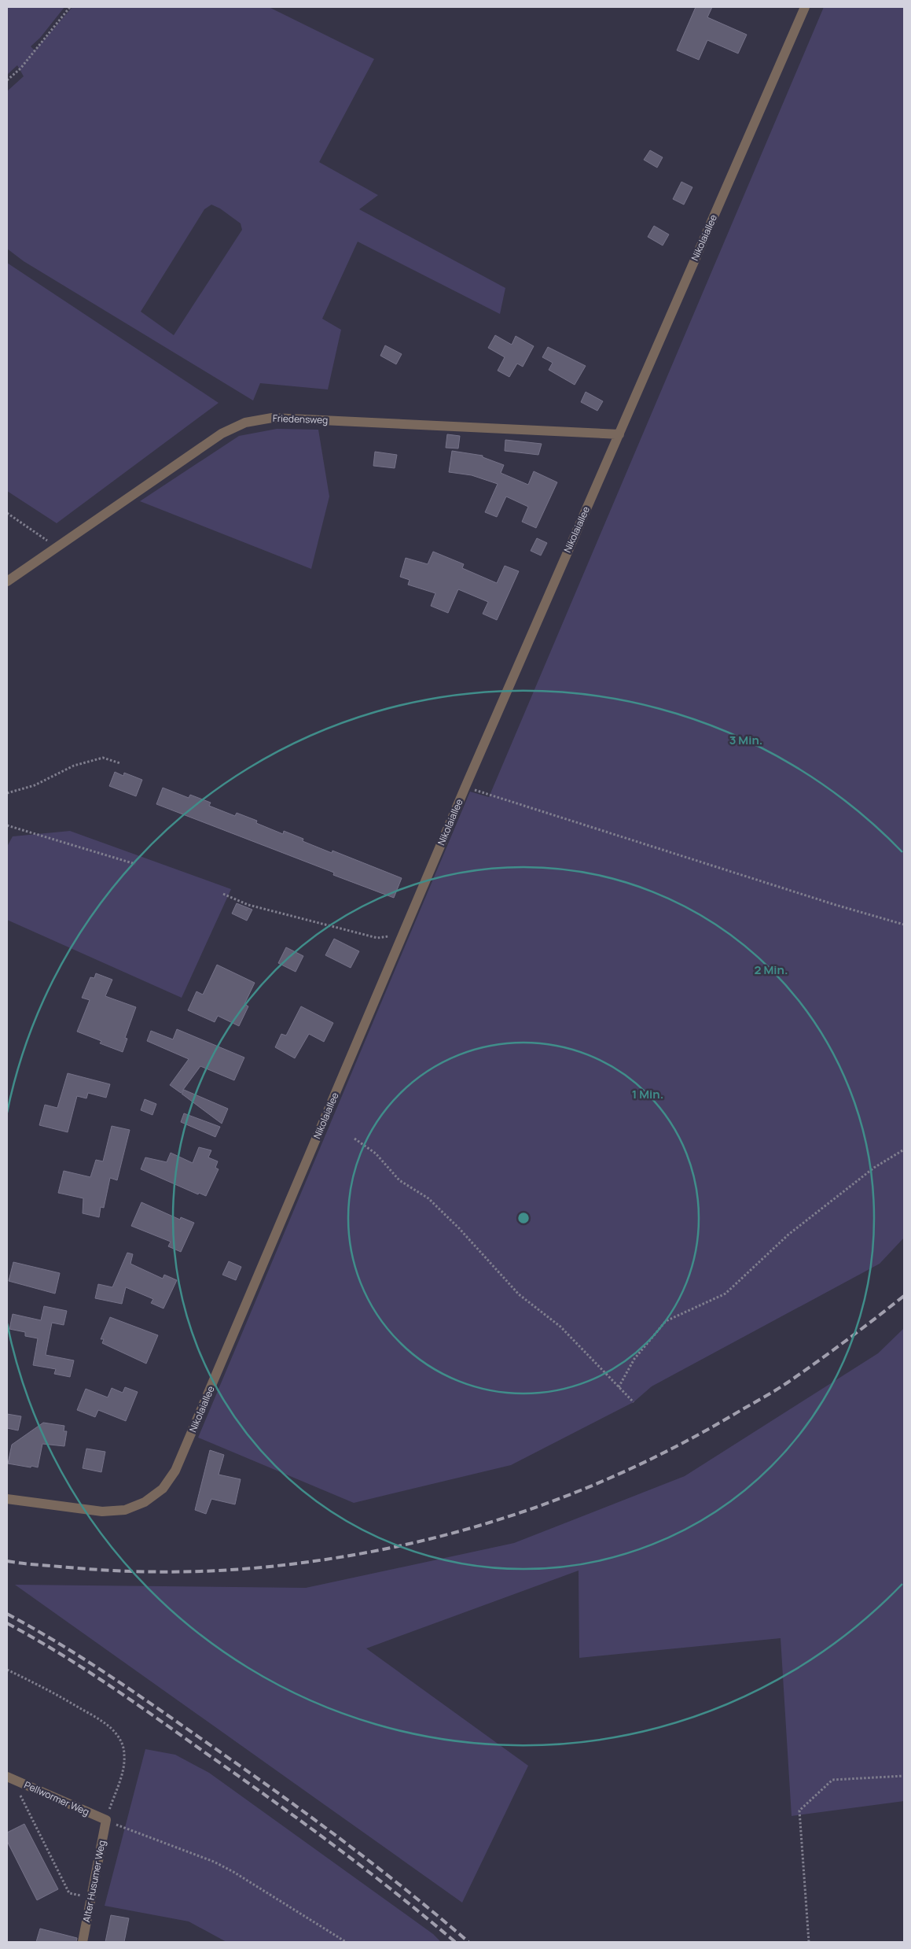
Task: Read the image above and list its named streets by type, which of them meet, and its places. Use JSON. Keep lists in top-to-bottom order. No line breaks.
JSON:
{"streets":{"street":["Nikolaiallee","Friedensweg","Pellwormer Weg","Alter Husumer Weg"]},"crossings":[["Nikolaiallee","Friedensweg"],["Pellwormer Weg","Alter Husumer Weg"]],"rings":["3 Min.","2 Min.","1 Min."]}
